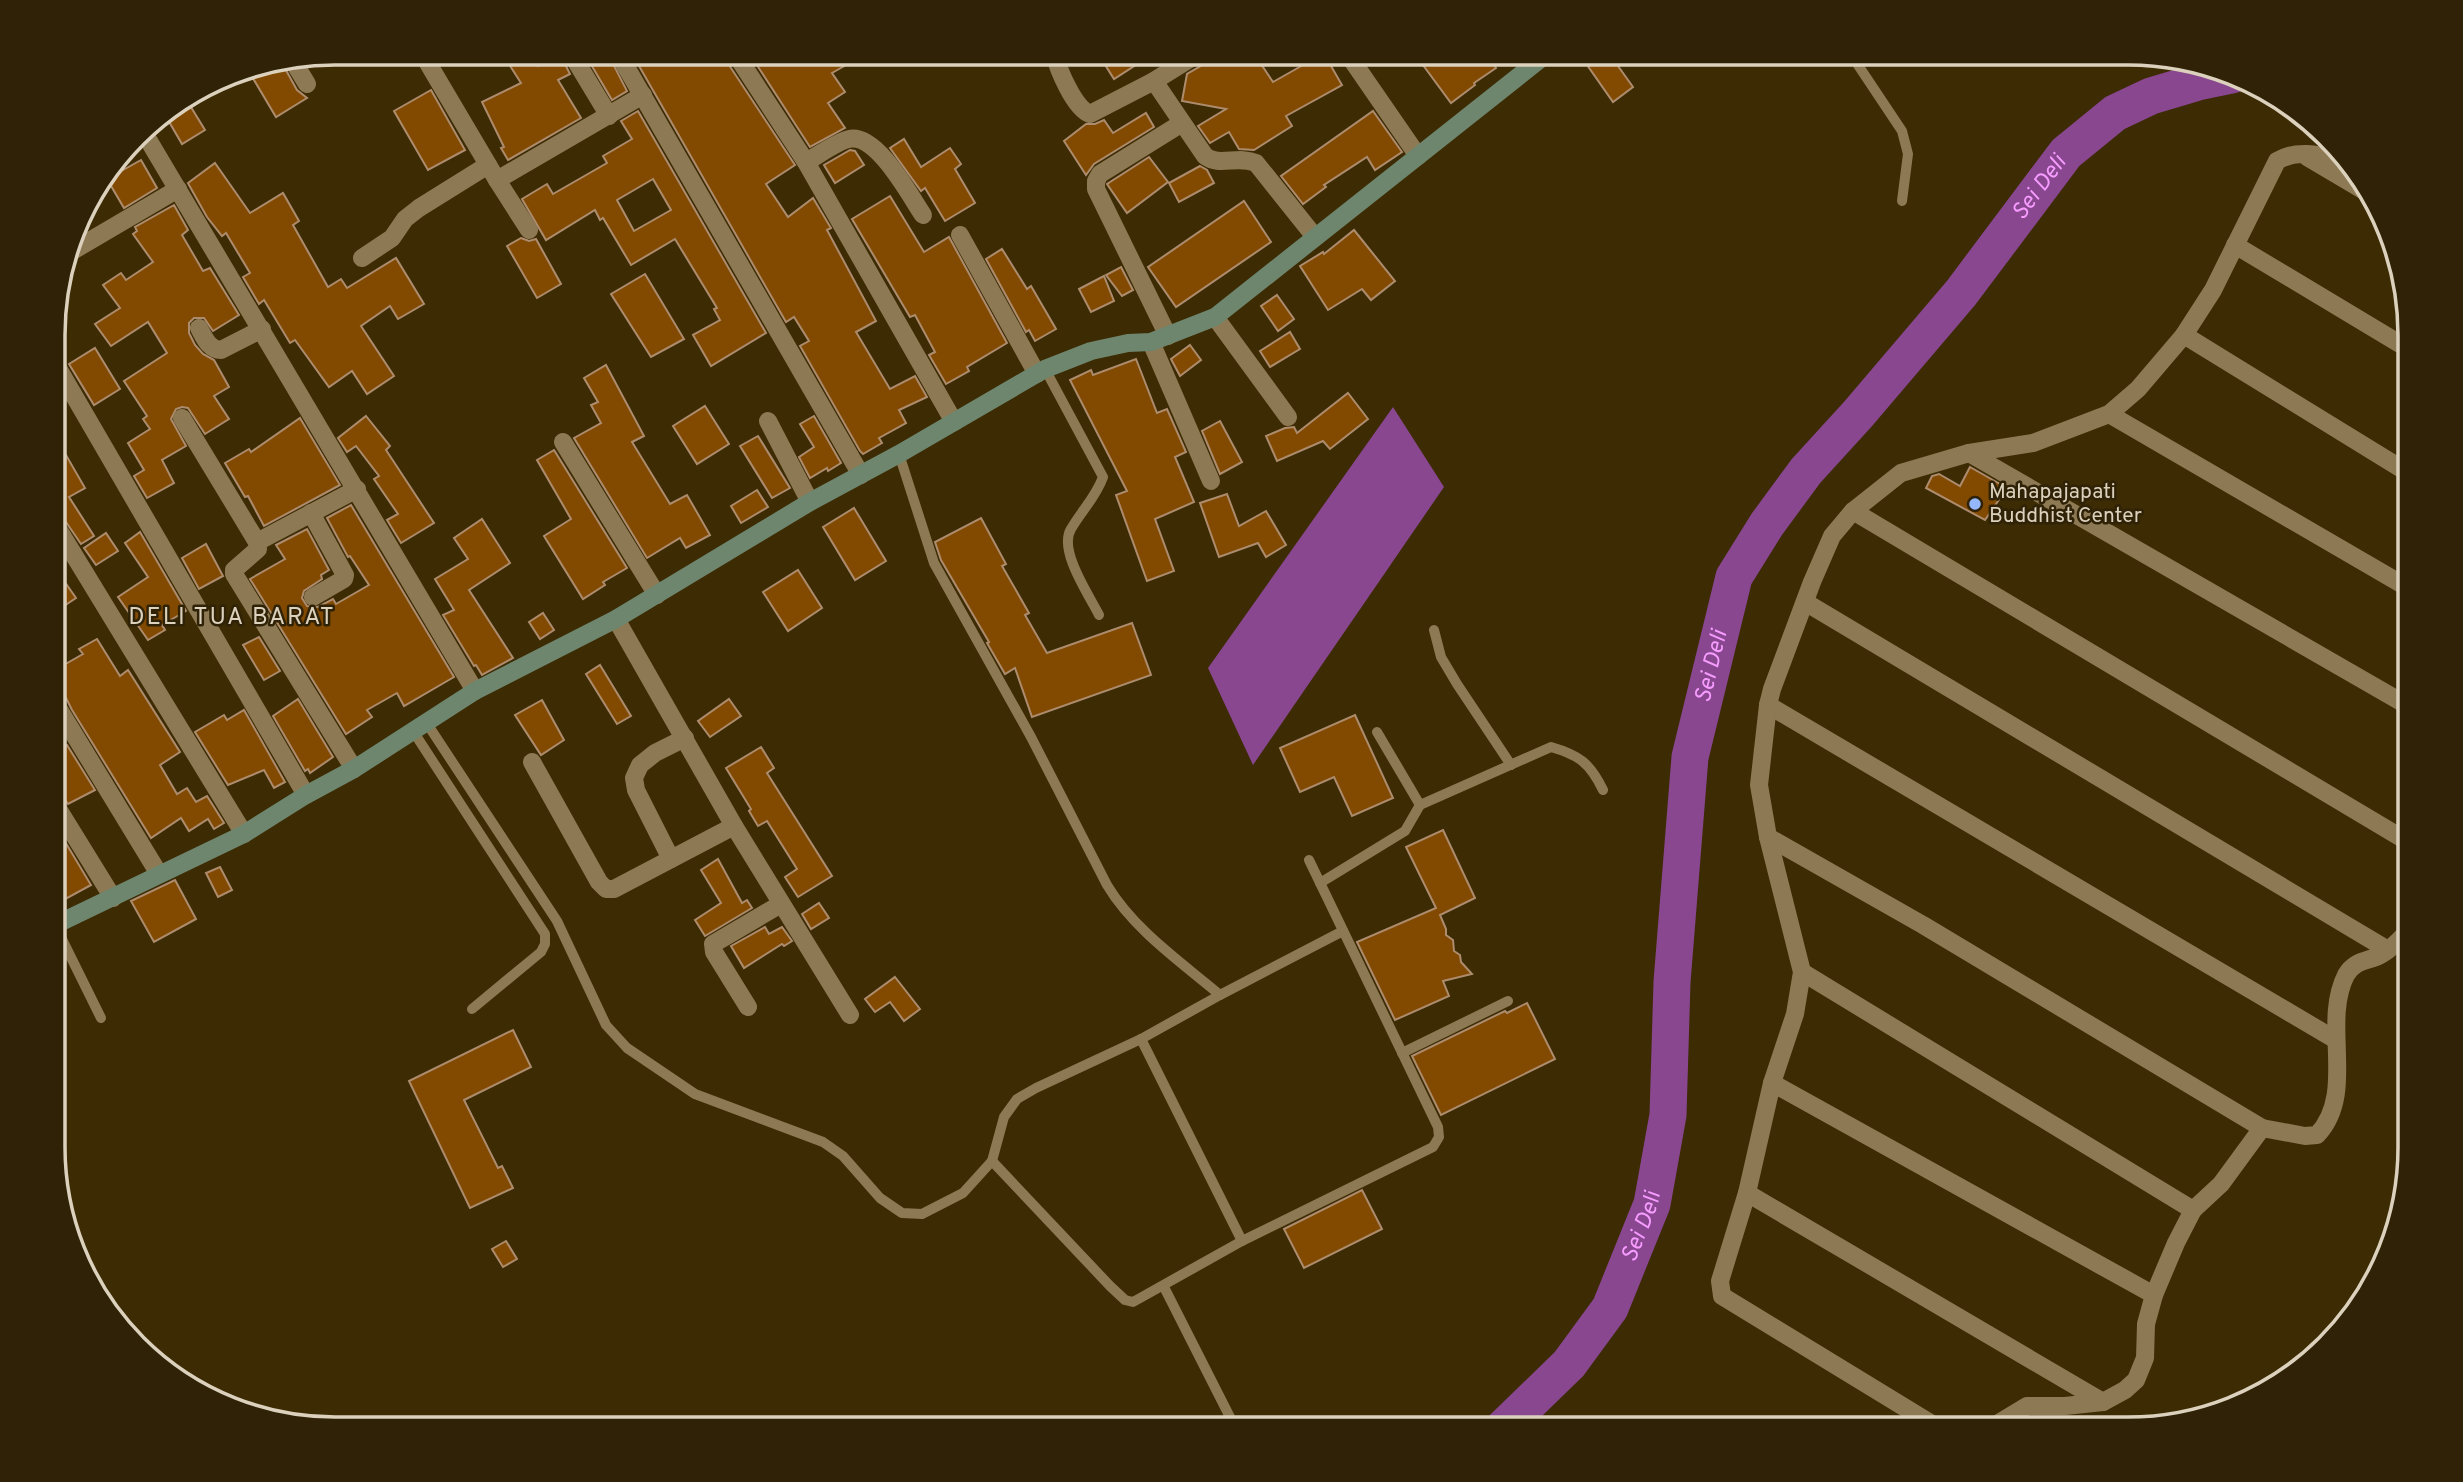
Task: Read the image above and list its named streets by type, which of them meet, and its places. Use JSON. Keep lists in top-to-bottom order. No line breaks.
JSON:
{"districts":["DELI TUA BARAT"],"water":["Sei Deli"],"places":["Mahapajapati Buddhist Center"]}
